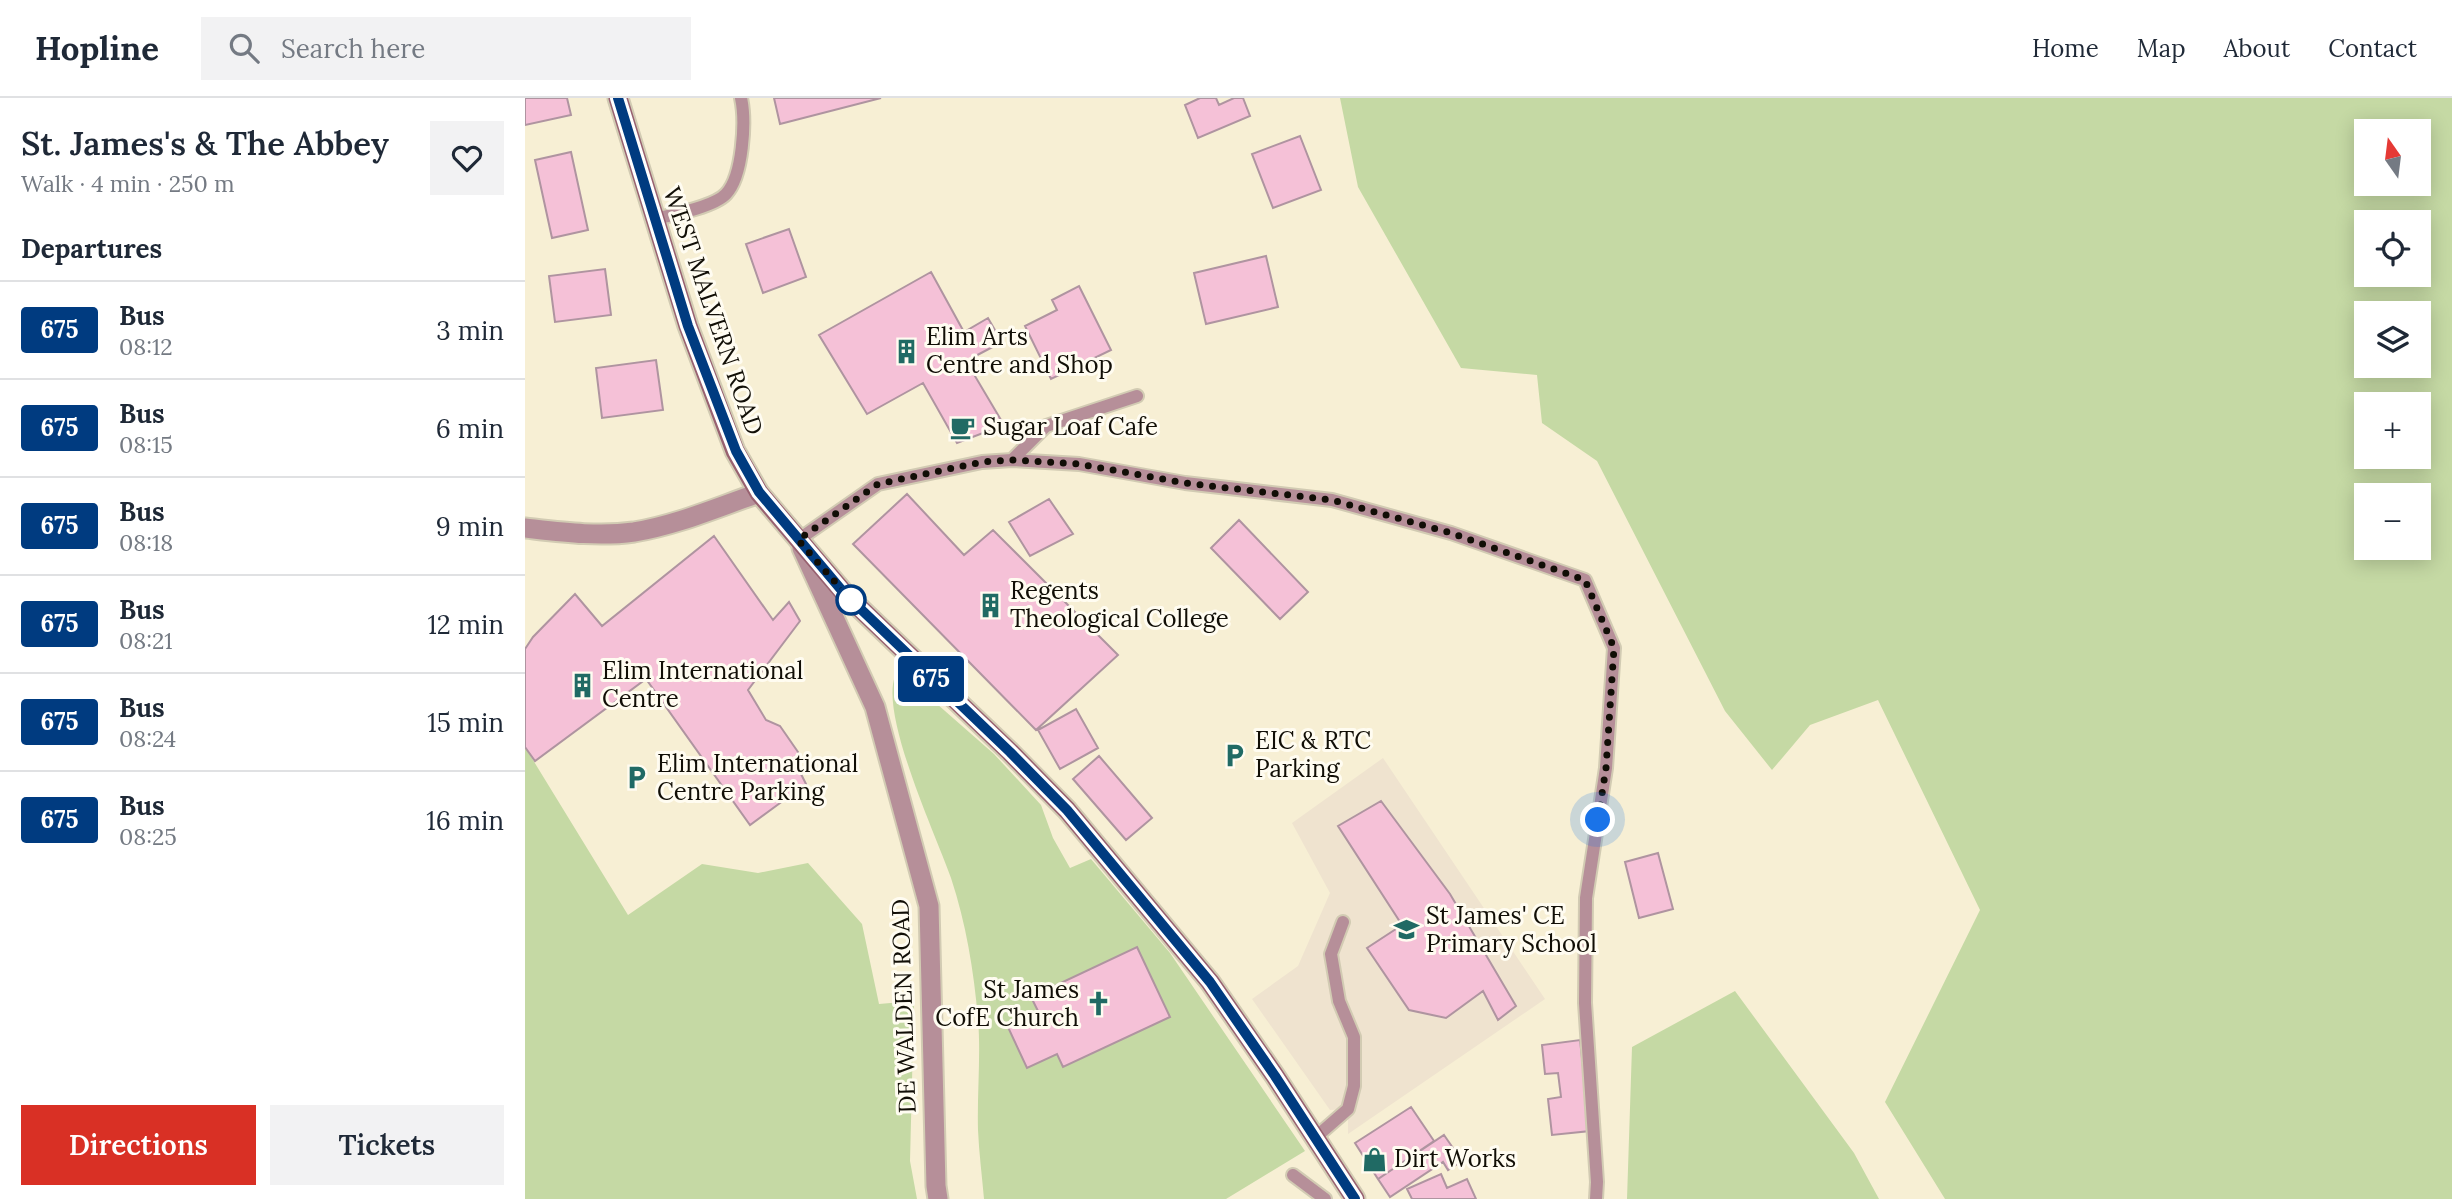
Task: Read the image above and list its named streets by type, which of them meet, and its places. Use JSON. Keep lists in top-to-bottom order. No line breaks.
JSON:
{"streets":{"main road":["WEST MALVERN ROAD"],"street":["DE WALDEN ROAD"]},"crossings":[["WEST MALVERN ROAD","DE WALDEN ROAD"]],"places":{"building":["Elim Arts Centre and Shop","Regents Theological College","Elim International Centre"],"cafe":["Sugar Loaf Cafe"],"parking":["EIC & RTC Parking","Elim International Centre Parking"],"school or university":["St James' CE Primary School"],"church":["St James CofE Church"],"shop":["Dirt Works"]},"lines":["bus line 675"],"north":"top","page":{"header":"Hopline","search":"Search here","nav":["Home","Map","About","Contact"],"heading":[["St. James's & The Abbey","Walk · 4 min · 250 m"],"Departures"],"on_map":"675","map_buttons":["+","−"],"list":[{"mark":"675","name":"Bus","note":"08:12","value":"3 min"},{"mark":"675","name":"Bus","note":"08:15","value":"6 min"},{"mark":"675","name":"Bus","note":"08:18","value":"9 min"},{"mark":"675","name":"Bus","note":"08:21","value":"12 min"},{"mark":"675","name":"Bus","note":"08:24","value":"15 min"},{"mark":"675","name":"Bus","note":"08:25","value":"16 min"}],"buttons":["Directions","Tickets"]}}
